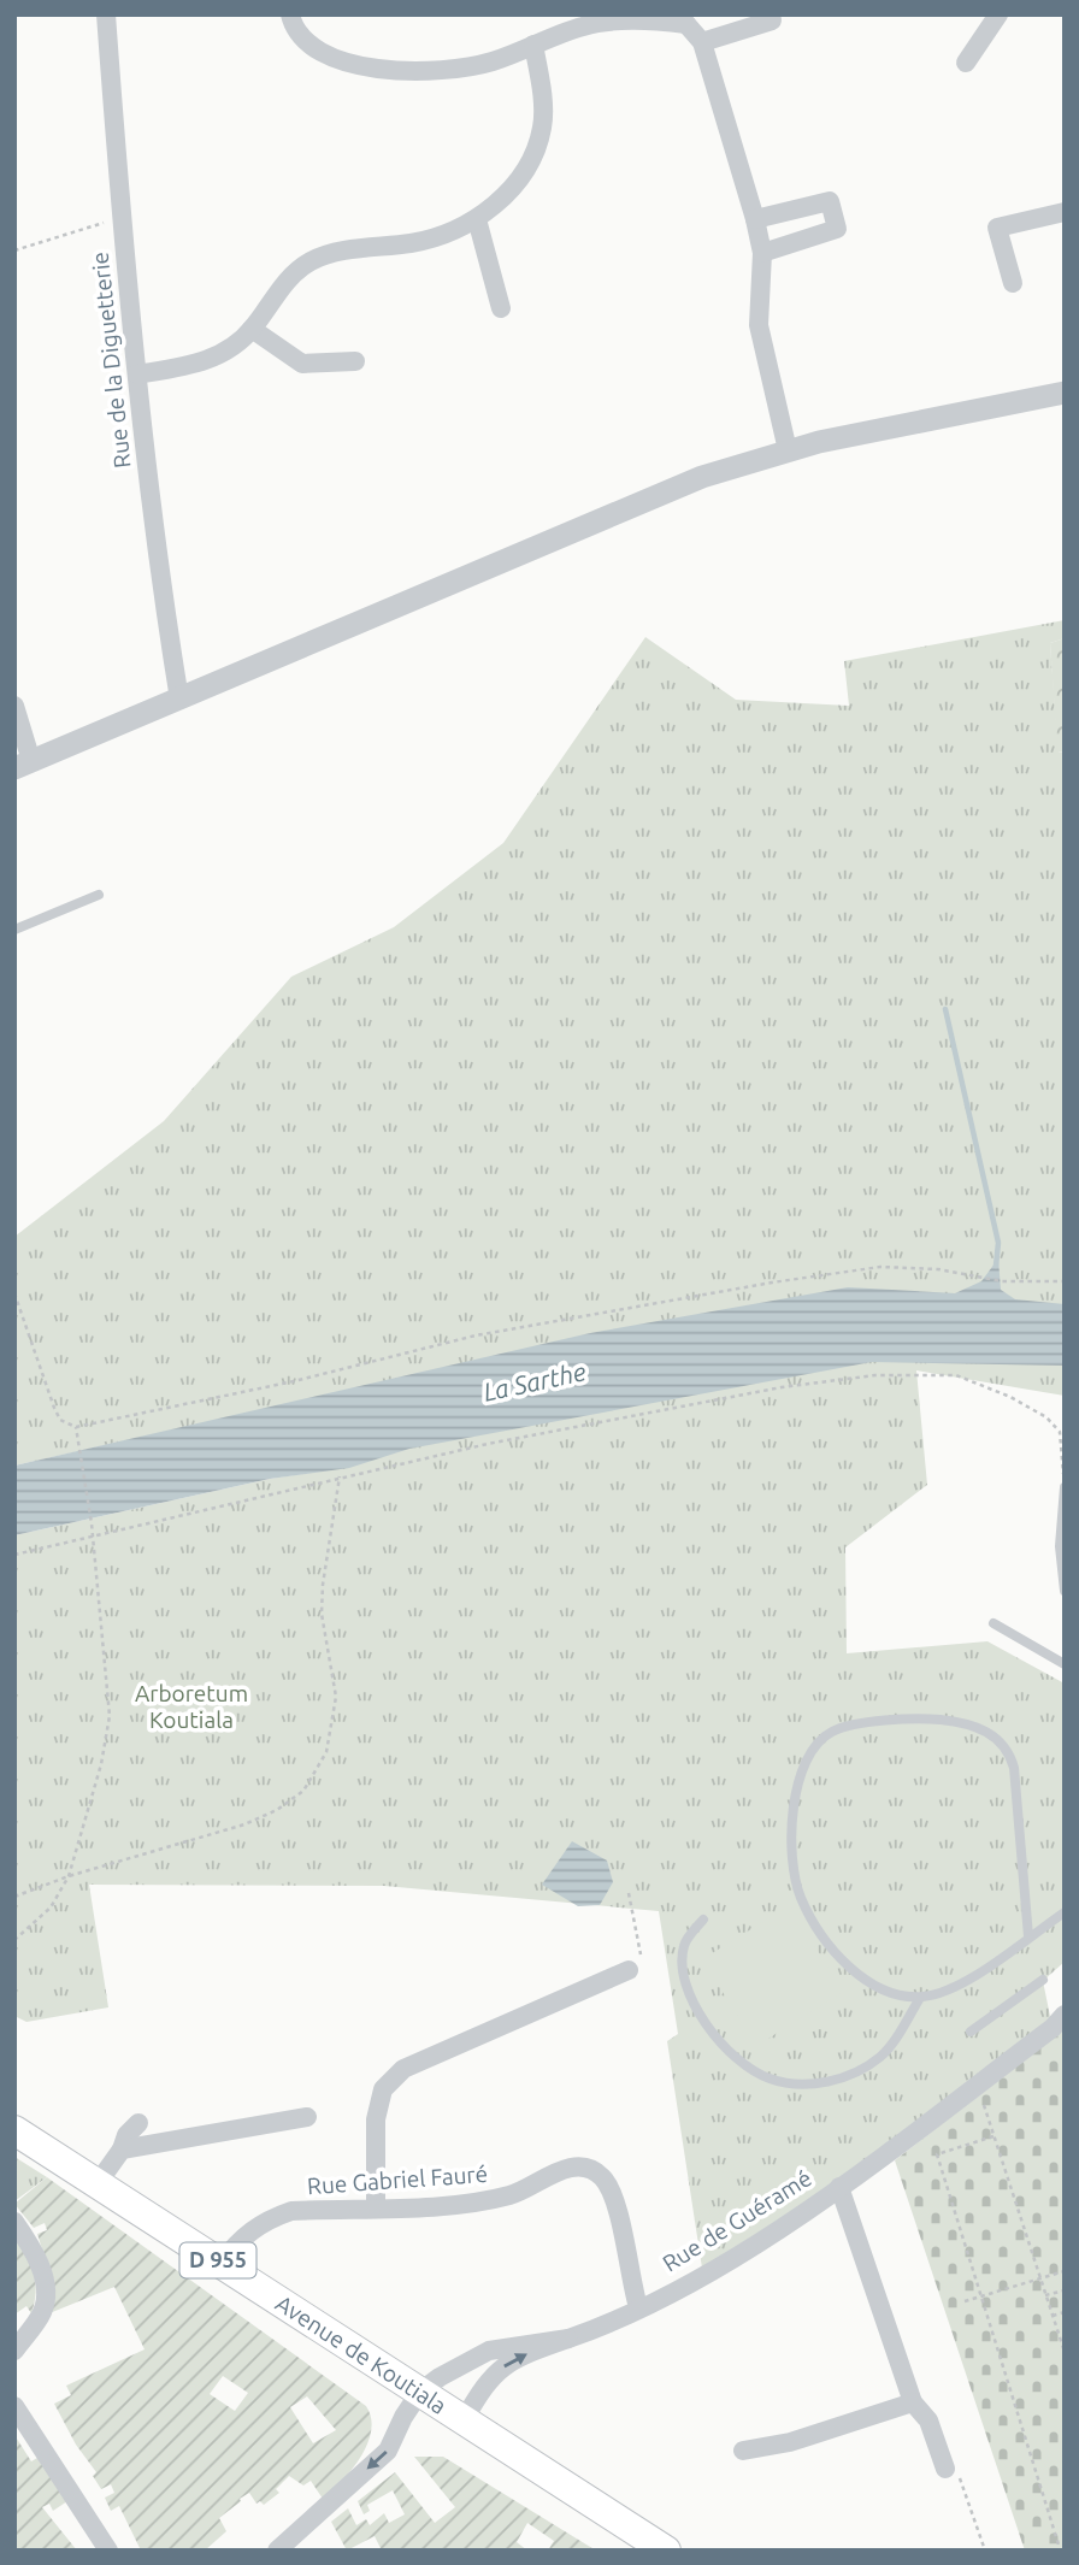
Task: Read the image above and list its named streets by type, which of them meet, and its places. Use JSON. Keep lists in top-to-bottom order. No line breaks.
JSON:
{"streets":{"main road":["D 955","Avenue de Koutiala"],"street":["Rue de la Diguetterie","Rue Gabriel Fauré","Rue de Guéramé"]},"crossings":[["Rue Gabriel Fauré","Rue de Guéramé"],["Rue Gabriel Fauré","Avenue de Koutiala"],["Rue de Guéramé","Avenue de Koutiala"]],"water":["La Sarthe"],"parks":["Arboretum Koutiala"]}
